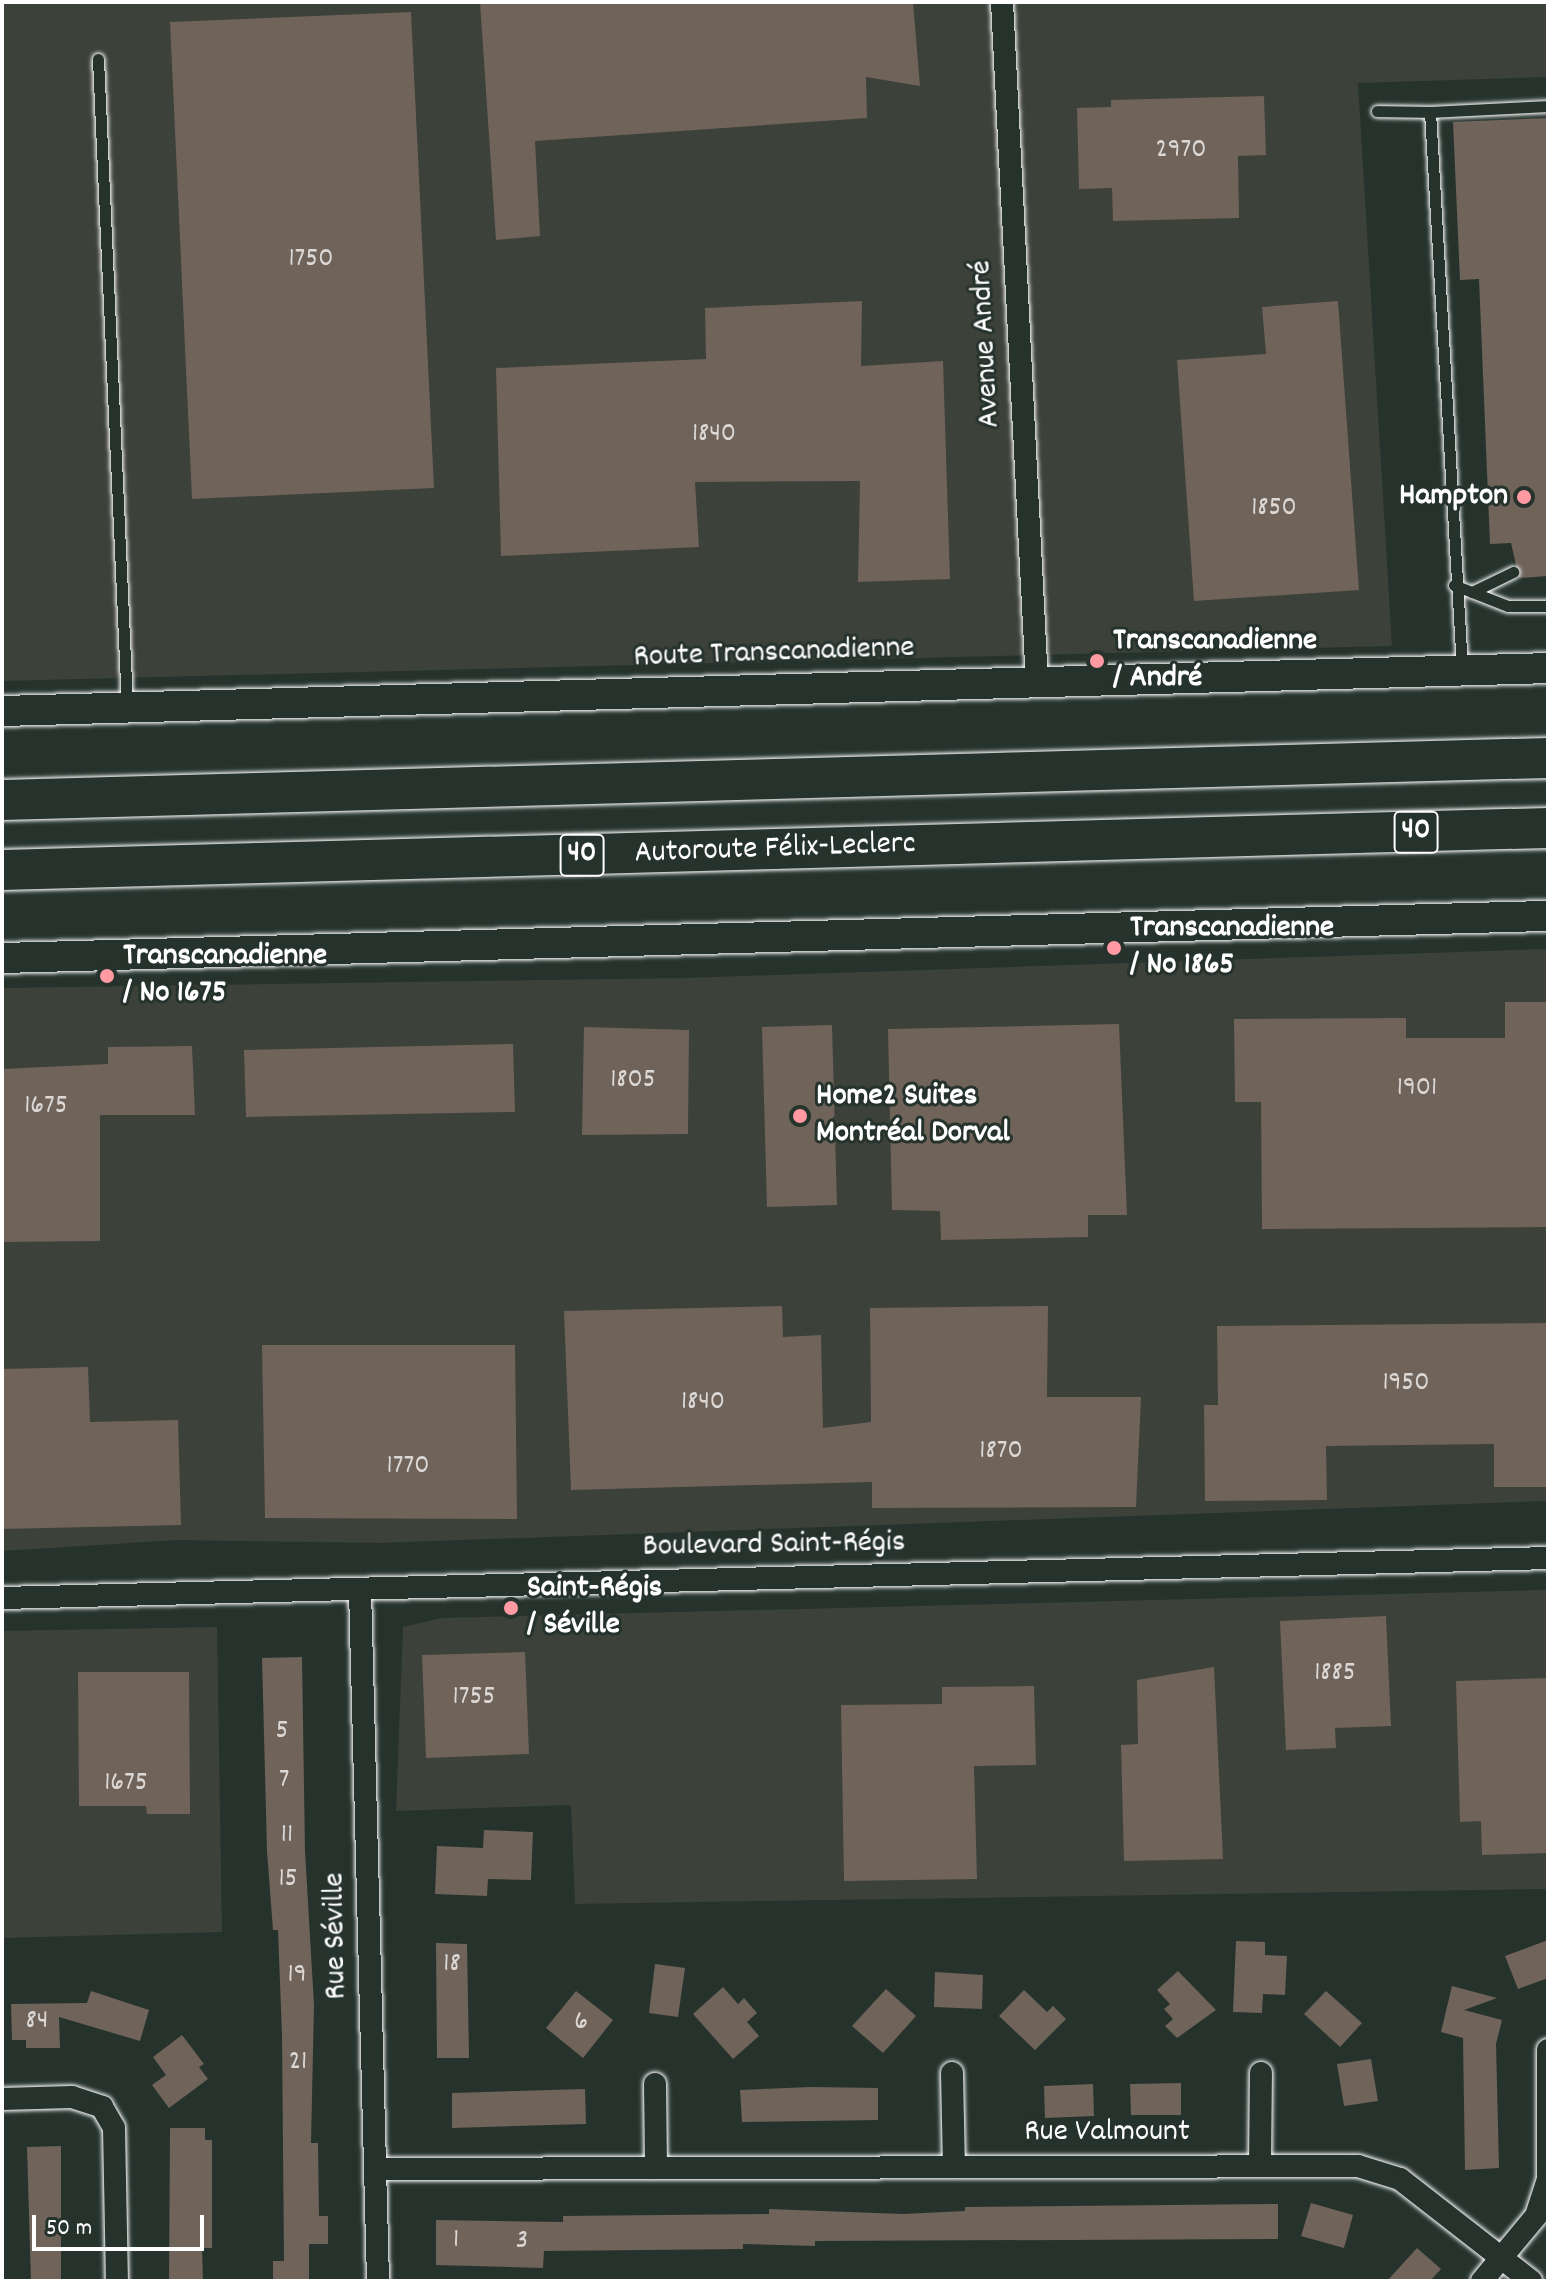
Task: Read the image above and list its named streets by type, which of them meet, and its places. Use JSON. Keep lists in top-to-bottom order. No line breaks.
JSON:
{"streets":{"highway":["40","Autoroute Félix-Leclerc"],"main road":["Route Transcanadienne"],"street":["Avenue André","Boulevard Saint-Régis","Rue Séville","Rue Valmount"]},"crossings":[["Avenue André","Route Transcanadienne"],["Boulevard Saint-Régis","Rue Séville"],["Rue Séville","Rue Valmount"]],"places":["Hampton","Transcanadienne / André","Transcanadienne / No 1865","Transcanadienne / No 1675","Home2 Suites Montréal Dorval","Saint-Régis / Séville"],"house_numbers":["2970","1750","1840","1850","1805","1901","1675","1950","1840","1870","1770","1885","1755","5","7","1675","11","15","18","19","84","6","21","1","3"],"scale_bar":"50 m"}
